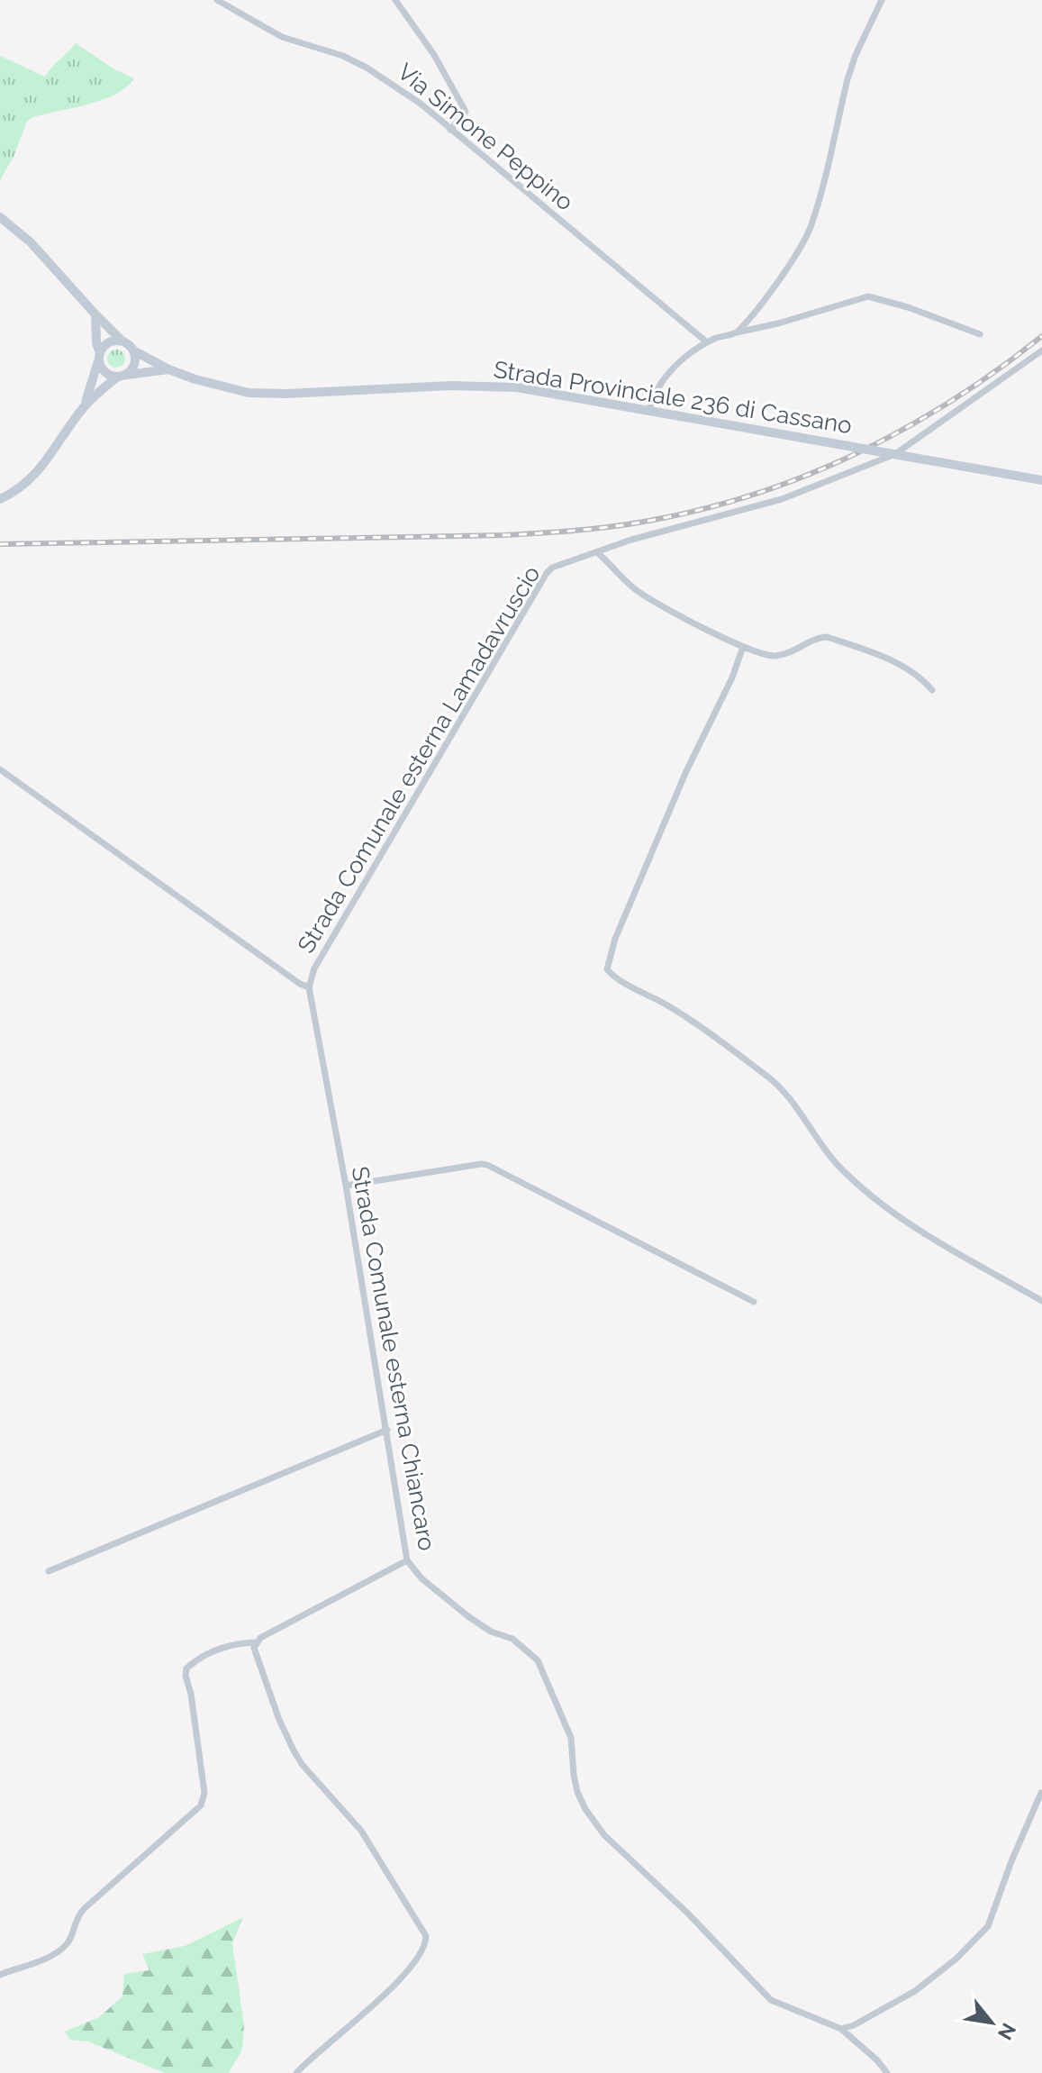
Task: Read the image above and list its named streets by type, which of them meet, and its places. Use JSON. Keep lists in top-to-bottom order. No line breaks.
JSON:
{"streets":{"main road":["Strada Provinciale 236 di Cassano"],"street":["Via Simone Peppino","Strada Comunale esterna Lamadavruscio","Strada Comunale esterna Chiancaro"]},"crossings":[["Strada Provinciale 236 di Cassano","Strada Comunale esterna Lamadavruscio"],["Strada Comunale esterna Lamadavruscio","Strada Comunale esterna Chiancaro"]],"north":"bottom right"}
